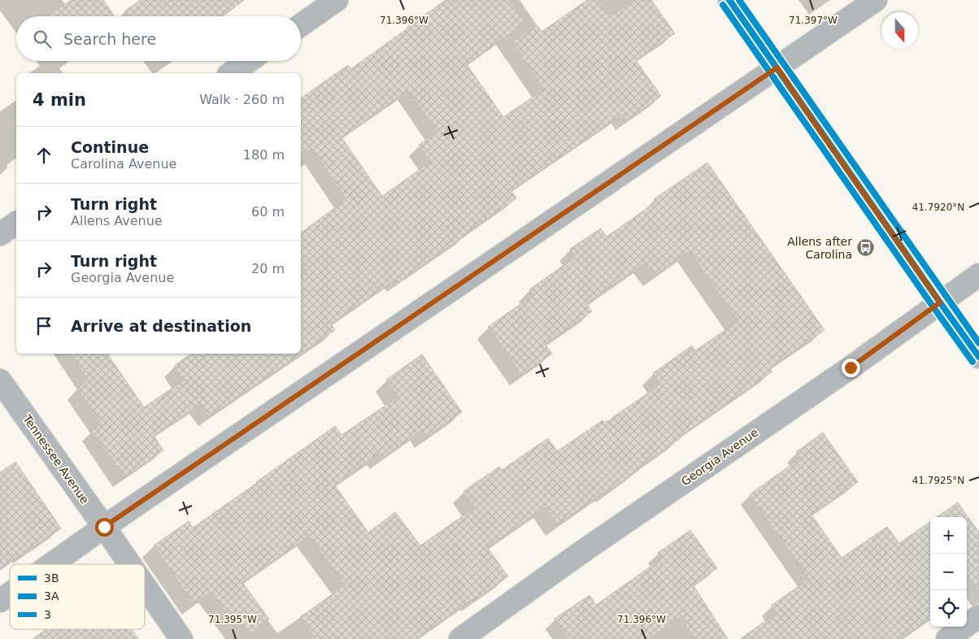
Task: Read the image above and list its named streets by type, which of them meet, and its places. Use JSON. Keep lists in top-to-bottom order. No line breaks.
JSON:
{"streets":{"street":["Georgia Avenue","Tennessee Avenue"]},"places":{"bus stop":["Allens after Carolina"]},"lines":["transit line 3B","transit line 3","transit line 3A"],"legend":["3B","3A","3"],"north":"bottom","page":{"search":"Search here","heading":["4 min","Walk · 260 m"],"list":[["Continue","Carolina Avenue","180 m"],["Turn right","Allens Avenue","60 m"],["Turn right","Georgia Avenue","20 m"],"Arrive at destination"],"map_buttons":["+","−"]},"coordinates":["71.396°W","71.397°W","41.7920°N","41.7925°N","71.395°W"]}
